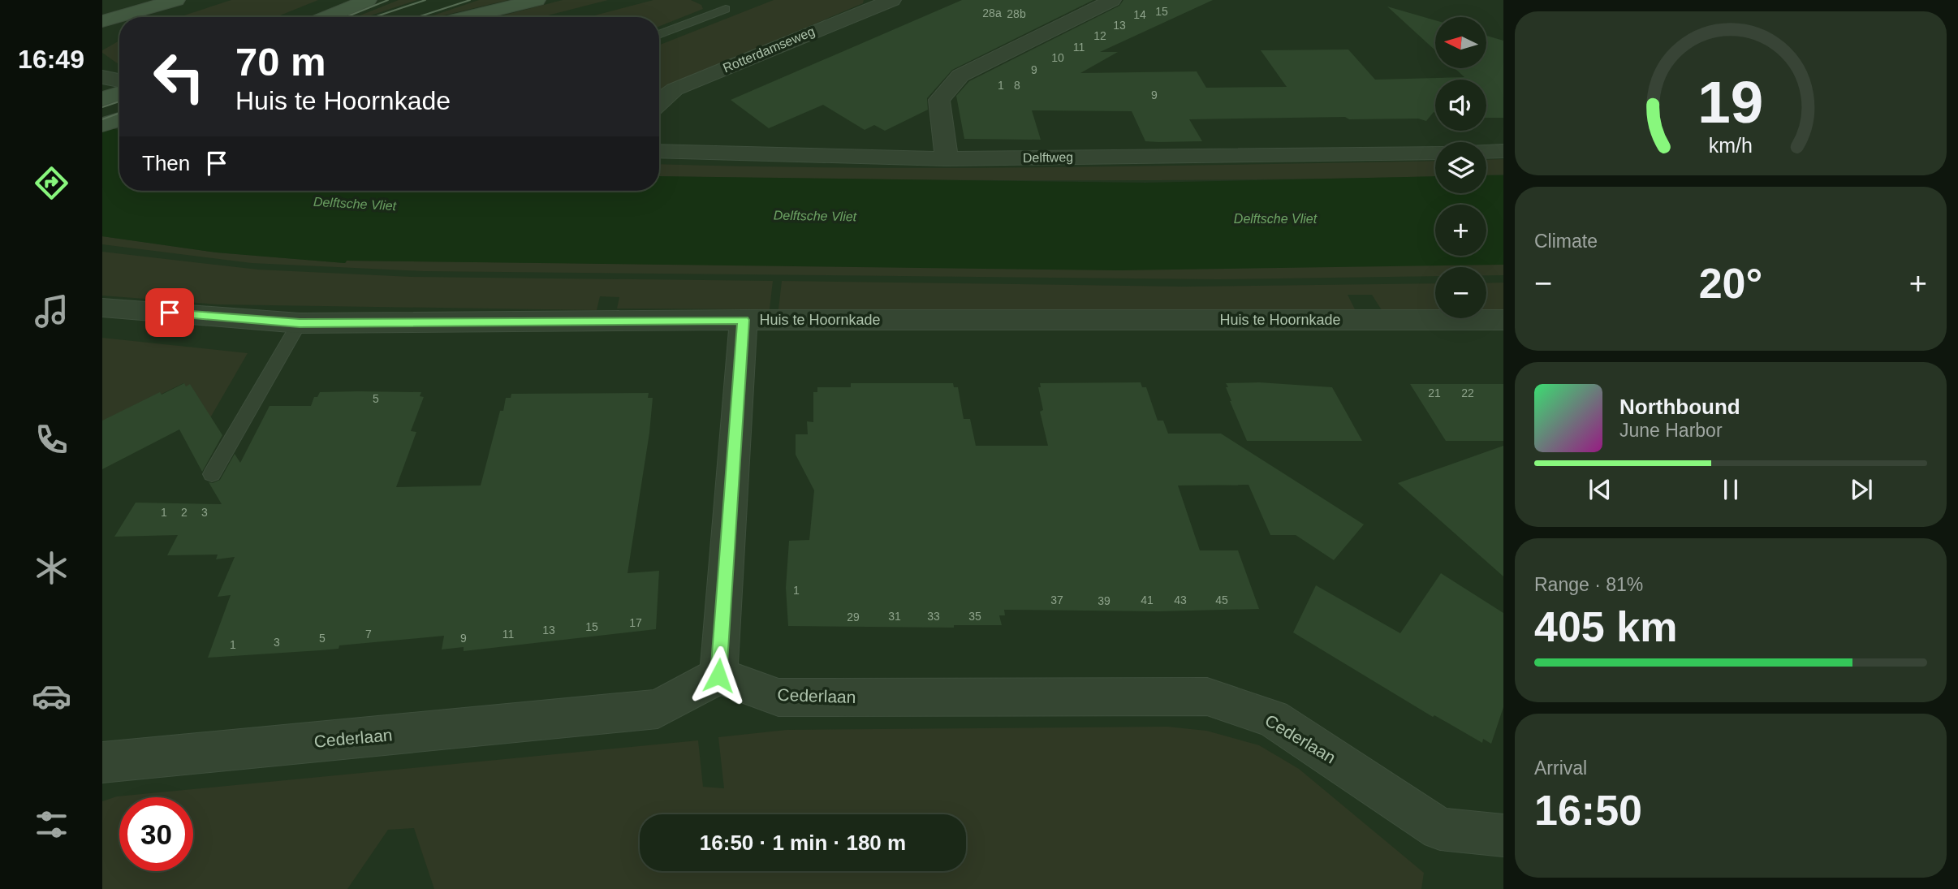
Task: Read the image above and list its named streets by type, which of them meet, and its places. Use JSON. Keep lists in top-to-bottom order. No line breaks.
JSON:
{"streets":{"street":["Rotterdamseweg","Delftweg","Huis te Hoornkade","Cederlaan"]},"water":["Delftsche Vliet"],"house_numbers":["15","28a","28b","14","13","12","11","10","9","1","8","9","21","22","5","1","2","3","1","37","41","43","45","39","31","33","35","29","17","15","13","7","11","5","9","3","1"],"north":"left","page":{"tabs":"16:49","map_buttons":["+","−"],"turn":["70 m","Huis te Hoornkade"],"then":"Then","tile":["Climate",["Range · 81%","405 km"],["Arrival","16:50"]],"heat":["−","20°","+"],"song":["Northbound","June Harbor"],"limit":"30","trip":"16:50 · 1 min · 180 m","gauge":["19","km/h"]}}
